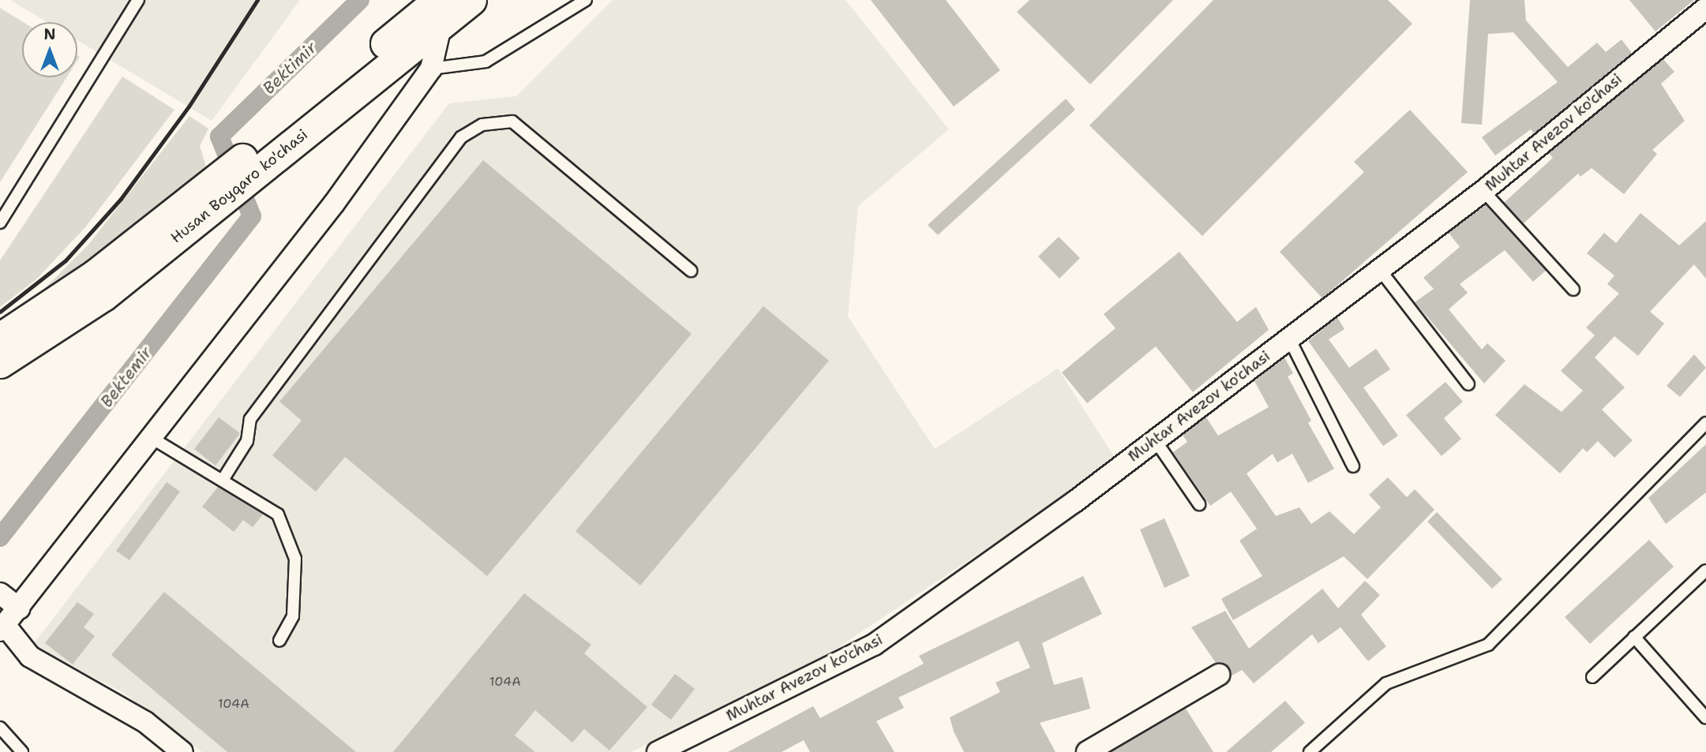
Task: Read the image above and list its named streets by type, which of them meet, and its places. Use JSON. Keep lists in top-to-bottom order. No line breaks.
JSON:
{"streets":{"main road":["Husan Boyqaro ko'chasi"],"street":["Muhtar Avezov ko'chasi"]},"water":["Bektimir","Bektemir"],"house_numbers":["104A","104A"],"north":"top"}
